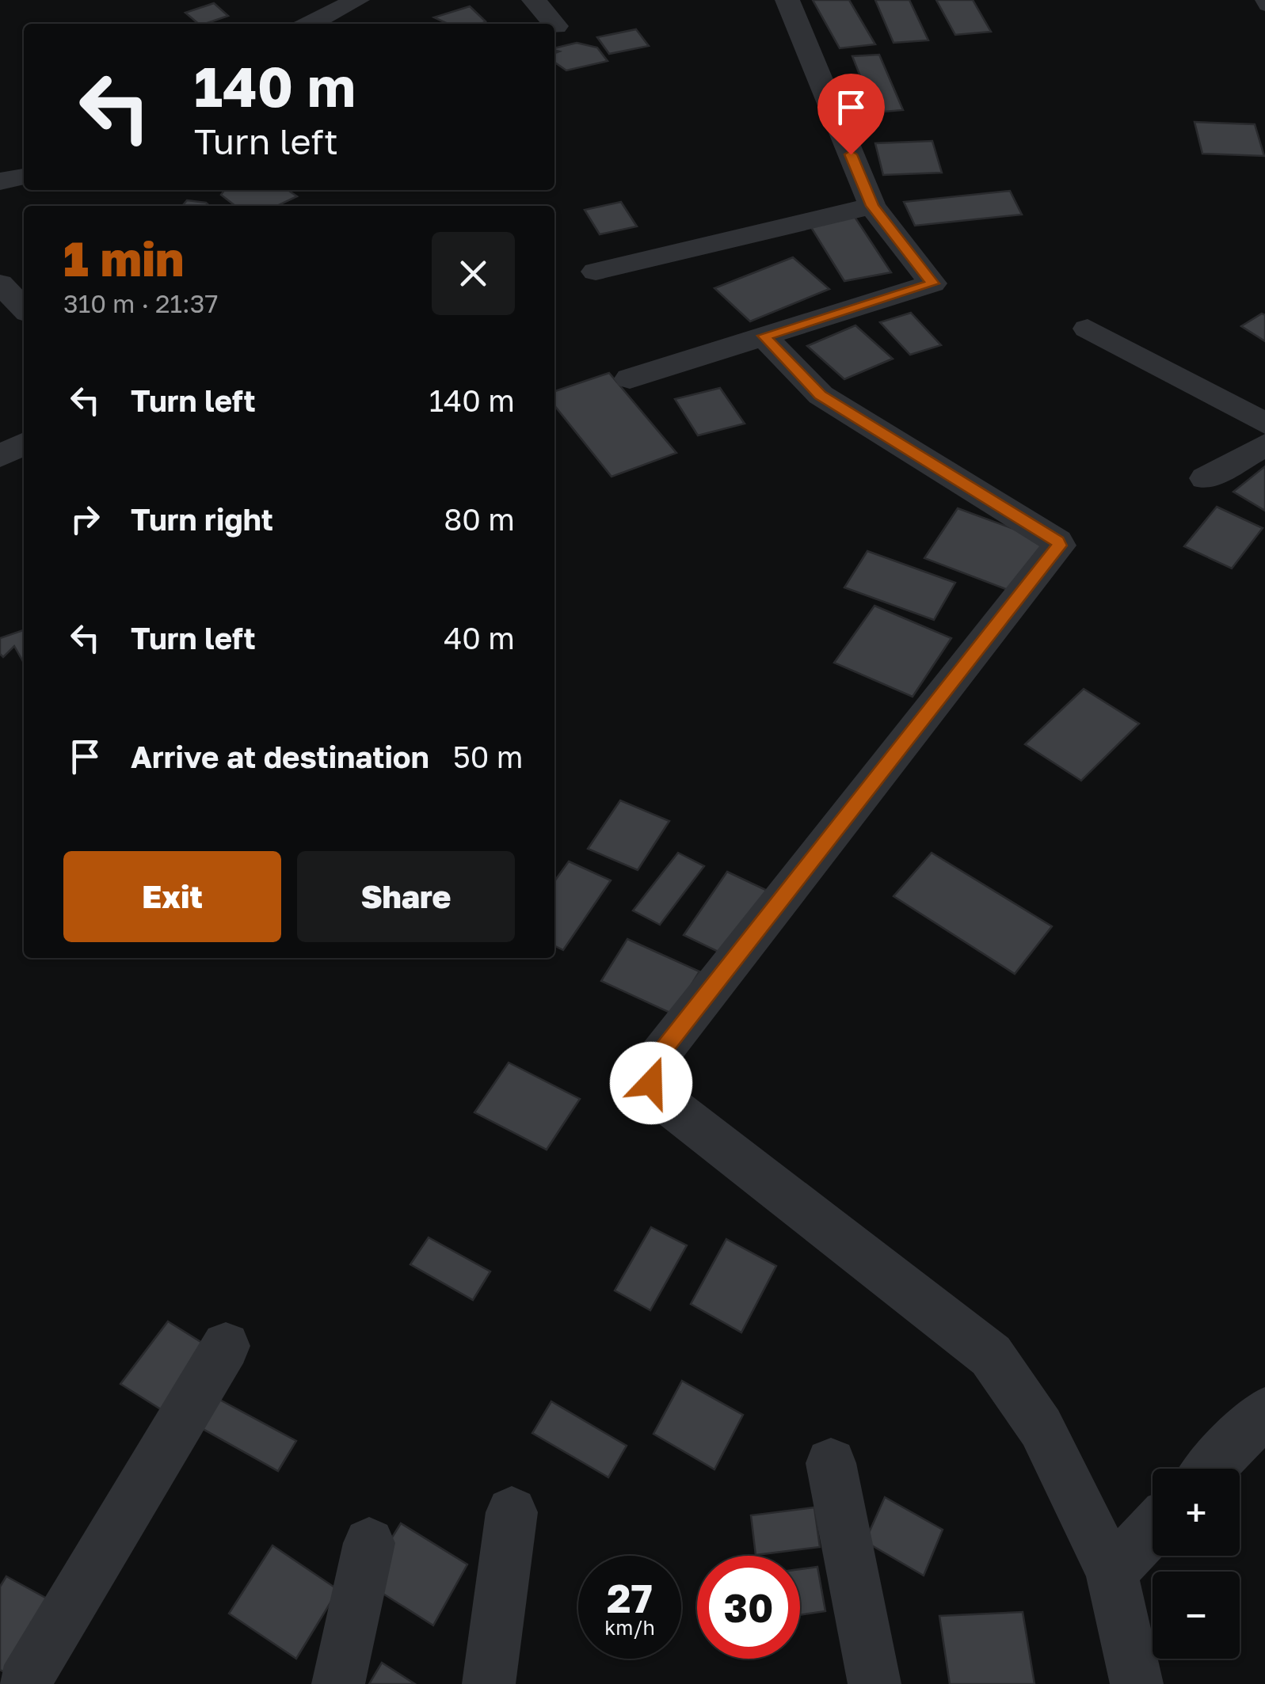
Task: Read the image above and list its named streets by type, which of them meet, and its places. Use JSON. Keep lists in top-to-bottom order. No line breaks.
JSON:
{"page":{"turn":["140 m","Turn left"],"heading":["1 min","310 m · 21:37"],"list":[{"name":"Turn left","value":"140 m"},{"name":"Turn right","value":"80 m"},{"name":"Turn left","value":"40 m"},{"name":"Arrive at destination","value":"50 m"}],"buttons":["Exit","Share"],"map_buttons":["+","−"],"speed":"27 km/h","limit":"30"}}
